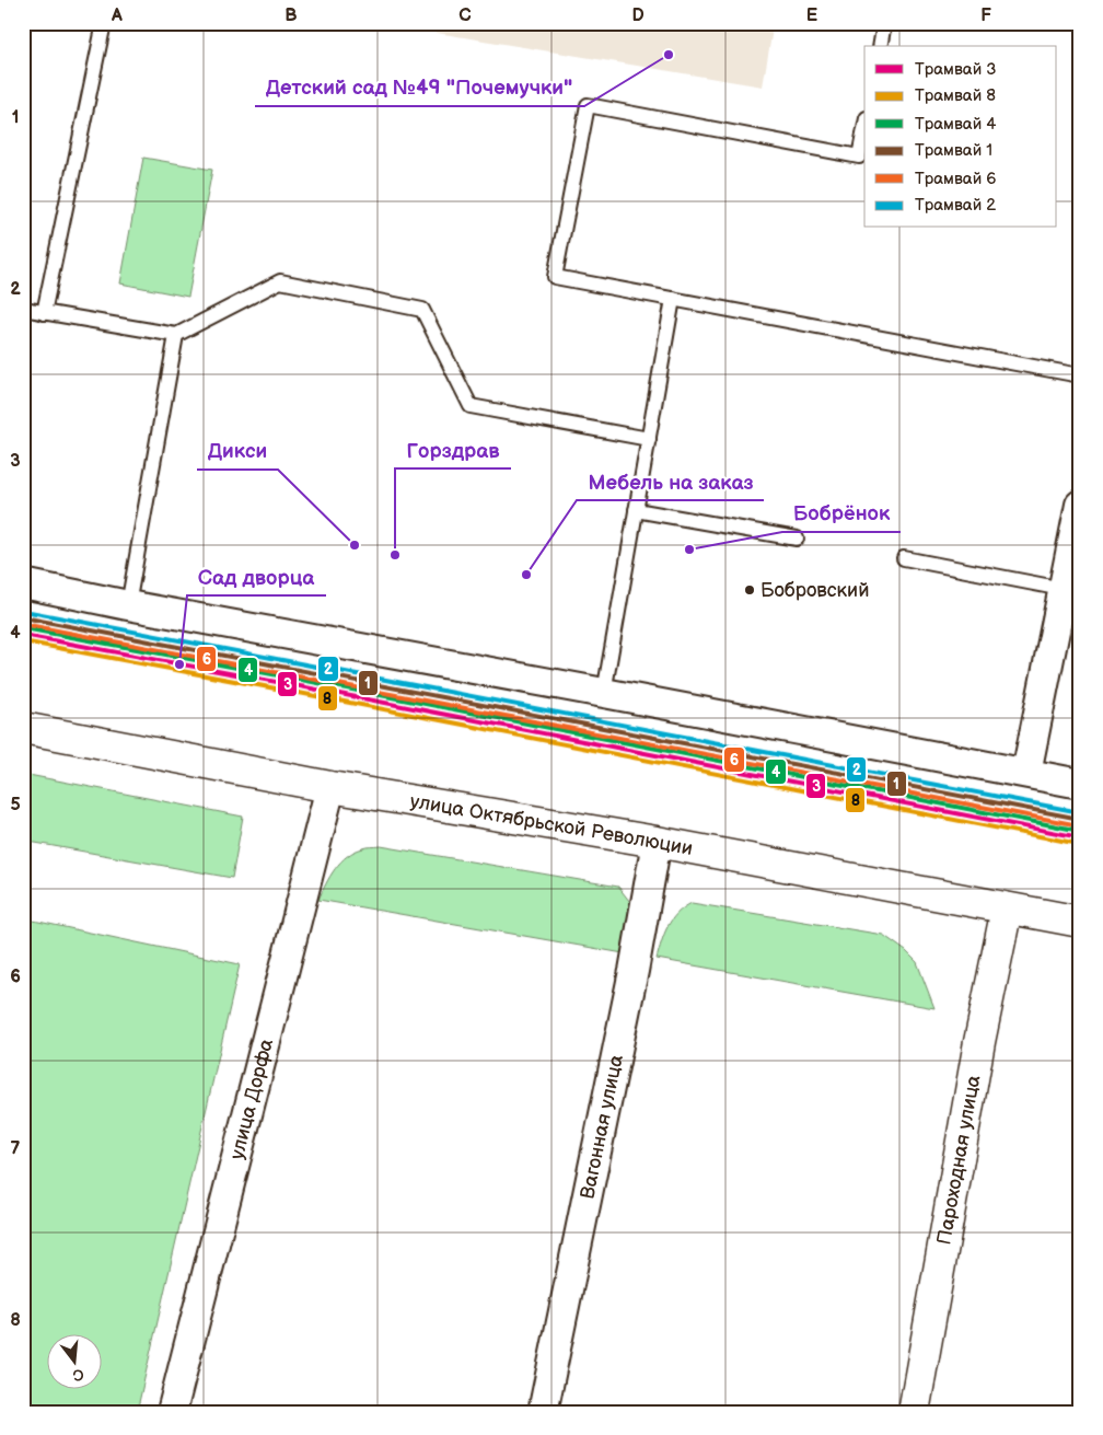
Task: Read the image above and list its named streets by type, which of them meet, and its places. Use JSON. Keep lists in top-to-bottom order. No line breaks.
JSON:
{"streets":{"main road":["улица Октябрьской Революции","Пароходная улица"],"street":["улица Дорфа","Вагонная улица"]},"crossings":[["улица Октябрьской Революции","улица Дорфа"],["улица Октябрьской Революции","Вагонная улица"],["улица Октябрьской Революции","Пароходная улица"]],"places":["Детский сад №49 \"Почемучки\"","Дикси","Бобрёнок","Горздрав","Мебель на заказ","Бобровский","Сад дворца"],"lines":["tram line 2","tram line 1","tram line 6","tram line 4","tram line 3","tram line 8"],"legend":["Трамвай 3","Трамвай 8","Трамвай 4","Трамвай 1","Трамвай 6","Трамвай 2"],"north":"bottom","grid":{"columns":["A","B","C","D","E","F"],"rows":["1","2","3","4","5","6","7","8"]}}
